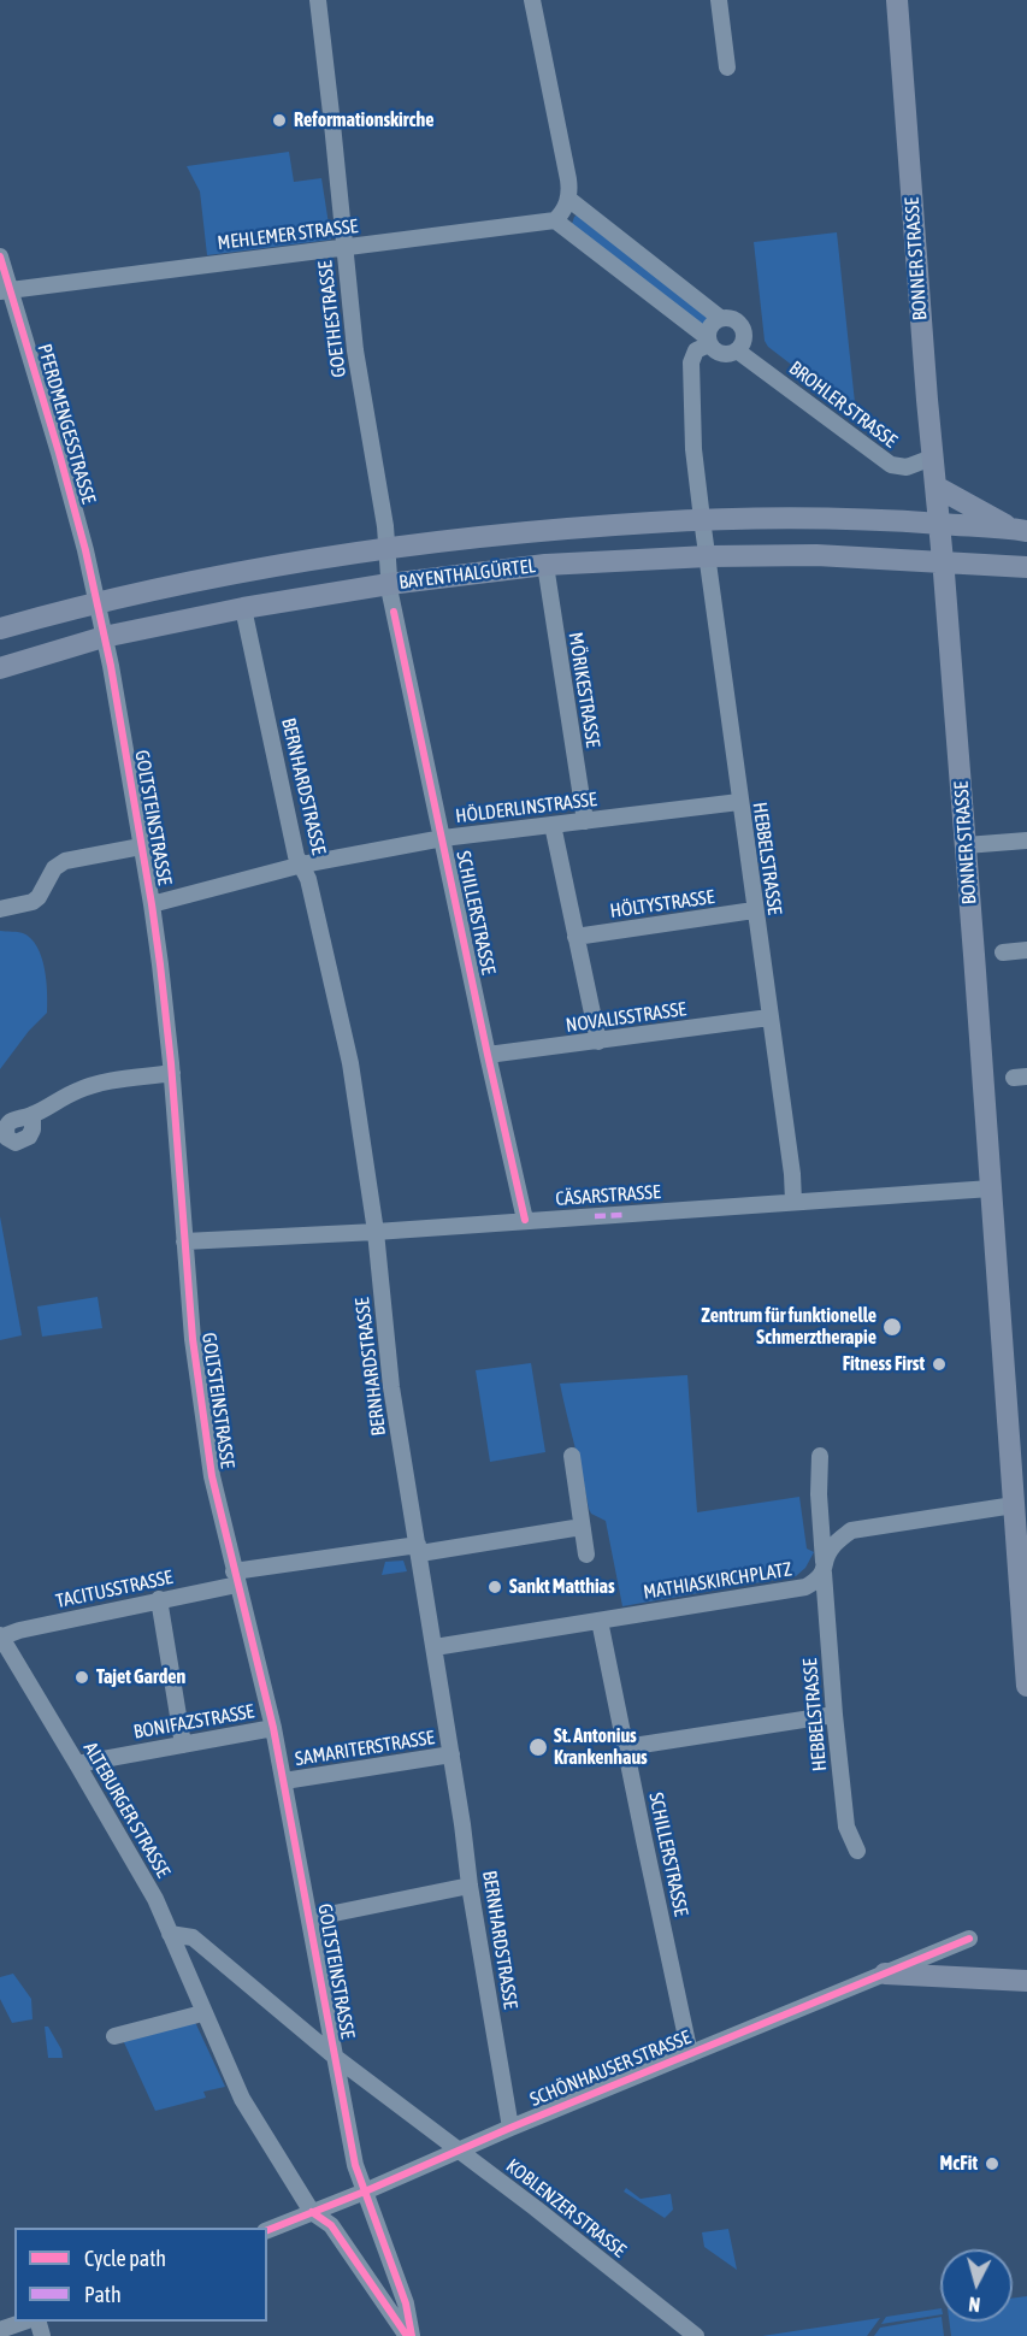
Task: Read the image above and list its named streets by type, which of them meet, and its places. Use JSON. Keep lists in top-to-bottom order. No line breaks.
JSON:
{"streets":{"main road":["BONNER STRASSE","BAYENTHALGÜRTEL","SCHÖNHAUSER STRASSE"],"street":["MEHLEMER STRASSE","GOETHESTRASSE","BROHLER STRASSE","PFERDMENGESSTRASSE","MÖRIKESTRASSE","BERNHARDSTRASSE","HÖLDERLINSTRASSE","GOLTSTEINSTRASSE","HEBBELSTRASSE","HÖLTYSTRASSE","SCHILLERSTRASSE","NOVALISSTRASSE","CÄSARSTRASSE","MATHIASKIRCHPLATZ","TACITUSSTRASSE","BONIFAZSTRASSE","SAMARITERSTRASSE","ALTEBURGER STRASSE","KOBLENZER STRASSE"]},"crossings":[["MEHLEMER STRASSE","GOETHESTRASSE"],["MEHLEMER STRASSE","PFERDMENGESSTRASSE"],["BONNER STRASSE","BROHLER STRASSE"],["BONNER STRASSE","BAYENTHALGÜRTEL"],["BONNER STRASSE","CÄSARSTRASSE"],["GOETHESTRASSE","BAYENTHALGÜRTEL"],["GOETHESTRASSE","SCHILLERSTRASSE"],["BROHLER STRASSE","HEBBELSTRASSE"],["PFERDMENGESSTRASSE","BAYENTHALGÜRTEL"],["PFERDMENGESSTRASSE","GOLTSTEINSTRASSE"],["BAYENTHALGÜRTEL","MÖRIKESTRASSE"],["BAYENTHALGÜRTEL","BERNHARDSTRASSE"],["BAYENTHALGÜRTEL","GOLTSTEINSTRASSE"],["BAYENTHALGÜRTEL","HEBBELSTRASSE"],["BAYENTHALGÜRTEL","SCHILLERSTRASSE"],["MÖRIKESTRASSE","HÖLDERLINSTRASSE"],["BERNHARDSTRASSE","HÖLDERLINSTRASSE"],["BERNHARDSTRASSE","CÄSARSTRASSE"],["BERNHARDSTRASSE","MATHIASKIRCHPLATZ"],["BERNHARDSTRASSE","TACITUSSTRASSE"],["BERNHARDSTRASSE","SAMARITERSTRASSE"],["BERNHARDSTRASSE","SCHÖNHAUSER STRASSE"],["HÖLDERLINSTRASSE","GOLTSTEINSTRASSE"],["HÖLDERLINSTRASSE","HEBBELSTRASSE"],["HÖLDERLINSTRASSE","SCHILLERSTRASSE"],["GOLTSTEINSTRASSE","CÄSARSTRASSE"],["GOLTSTEINSTRASSE","TACITUSSTRASSE"],["GOLTSTEINSTRASSE","BONIFAZSTRASSE"],["GOLTSTEINSTRASSE","SAMARITERSTRASSE"],["GOLTSTEINSTRASSE","ALTEBURGER STRASSE"],["GOLTSTEINSTRASSE","SCHÖNHAUSER STRASSE"],["GOLTSTEINSTRASSE","KOBLENZER STRASSE"],["HEBBELSTRASSE","HÖLTYSTRASSE"],["HEBBELSTRASSE","NOVALISSTRASSE"],["HEBBELSTRASSE","CÄSARSTRASSE"],["HEBBELSTRASSE","MATHIASKIRCHPLATZ"],["SCHILLERSTRASSE","NOVALISSTRASSE"],["SCHILLERSTRASSE","CÄSARSTRASSE"],["SCHILLERSTRASSE","MATHIASKIRCHPLATZ"],["SCHILLERSTRASSE","SCHÖNHAUSER STRASSE"],["TACITUSSTRASSE","ALTEBURGER STRASSE"],["BONIFAZSTRASSE","ALTEBURGER STRASSE"],["ALTEBURGER STRASSE","SCHÖNHAUSER STRASSE"],["ALTEBURGER STRASSE","KOBLENZER STRASSE"],["SCHÖNHAUSER STRASSE","KOBLENZER STRASSE"]],"places":["Reformationskirche","Zentrum für funktionelle Schmerztherapie","Fitness First","Sankt Matthias","Tajet Garden","St. Antonius Krankenhaus","McFit"],"legend":["Cycle path","Path"],"north":"bottom"}
